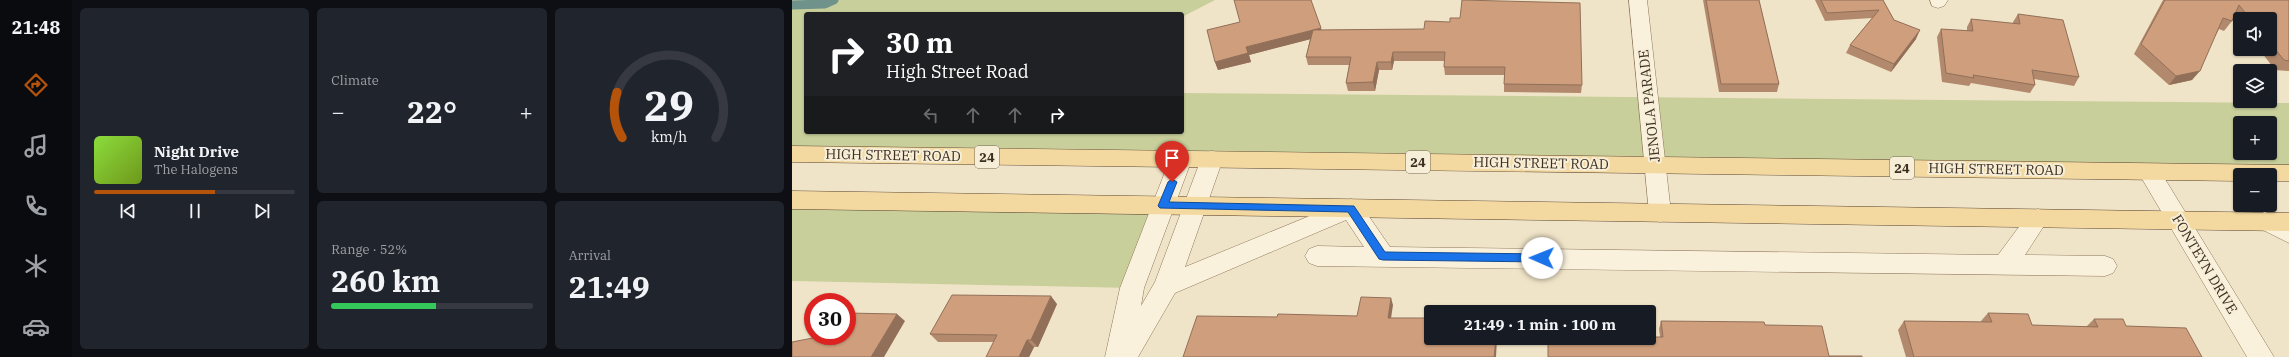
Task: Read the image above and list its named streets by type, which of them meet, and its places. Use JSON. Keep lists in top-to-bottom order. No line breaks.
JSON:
{"streets":{"main road":["HIGH STREET ROAD","24"],"street":["JENOLA PARADE","FONTEYN DRIVE"]},"crossings":[["JENOLA PARADE","HIGH STREET ROAD"],["HIGH STREET ROAD","FONTEYN DRIVE"]],"page":{"tabs":"21:48","tile":["Climate",["Range · 52%","260 km"],["Arrival","21:49"]],"map_buttons":["+","−"],"turn":["30 m","High Street Road"],"heat":["−","22°","+"],"song":["Night Drive","The Halogens"],"limit":"30","trip":"21:49 · 1 min · 100 m","gauge":["29","km/h"]}}
